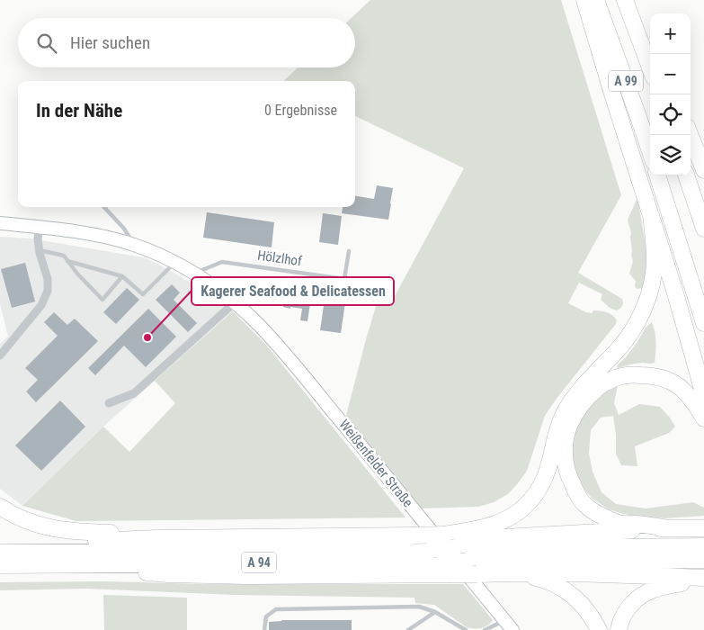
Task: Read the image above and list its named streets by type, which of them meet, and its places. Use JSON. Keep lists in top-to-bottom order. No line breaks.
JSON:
{"streets":{"highway":["A 99","A 94"],"street":["Weißenfelder Straße"],"lane":["Hölzlhof"]},"crossings":[["Hölzlhof","Weißenfelder Straße"]],"places":["Kagerer Seafood & Delicatessen"],"page":{"map_buttons":["+","−"],"search":"Hier suchen","heading":["In der Nähe","0 Ergebnisse"]}}
